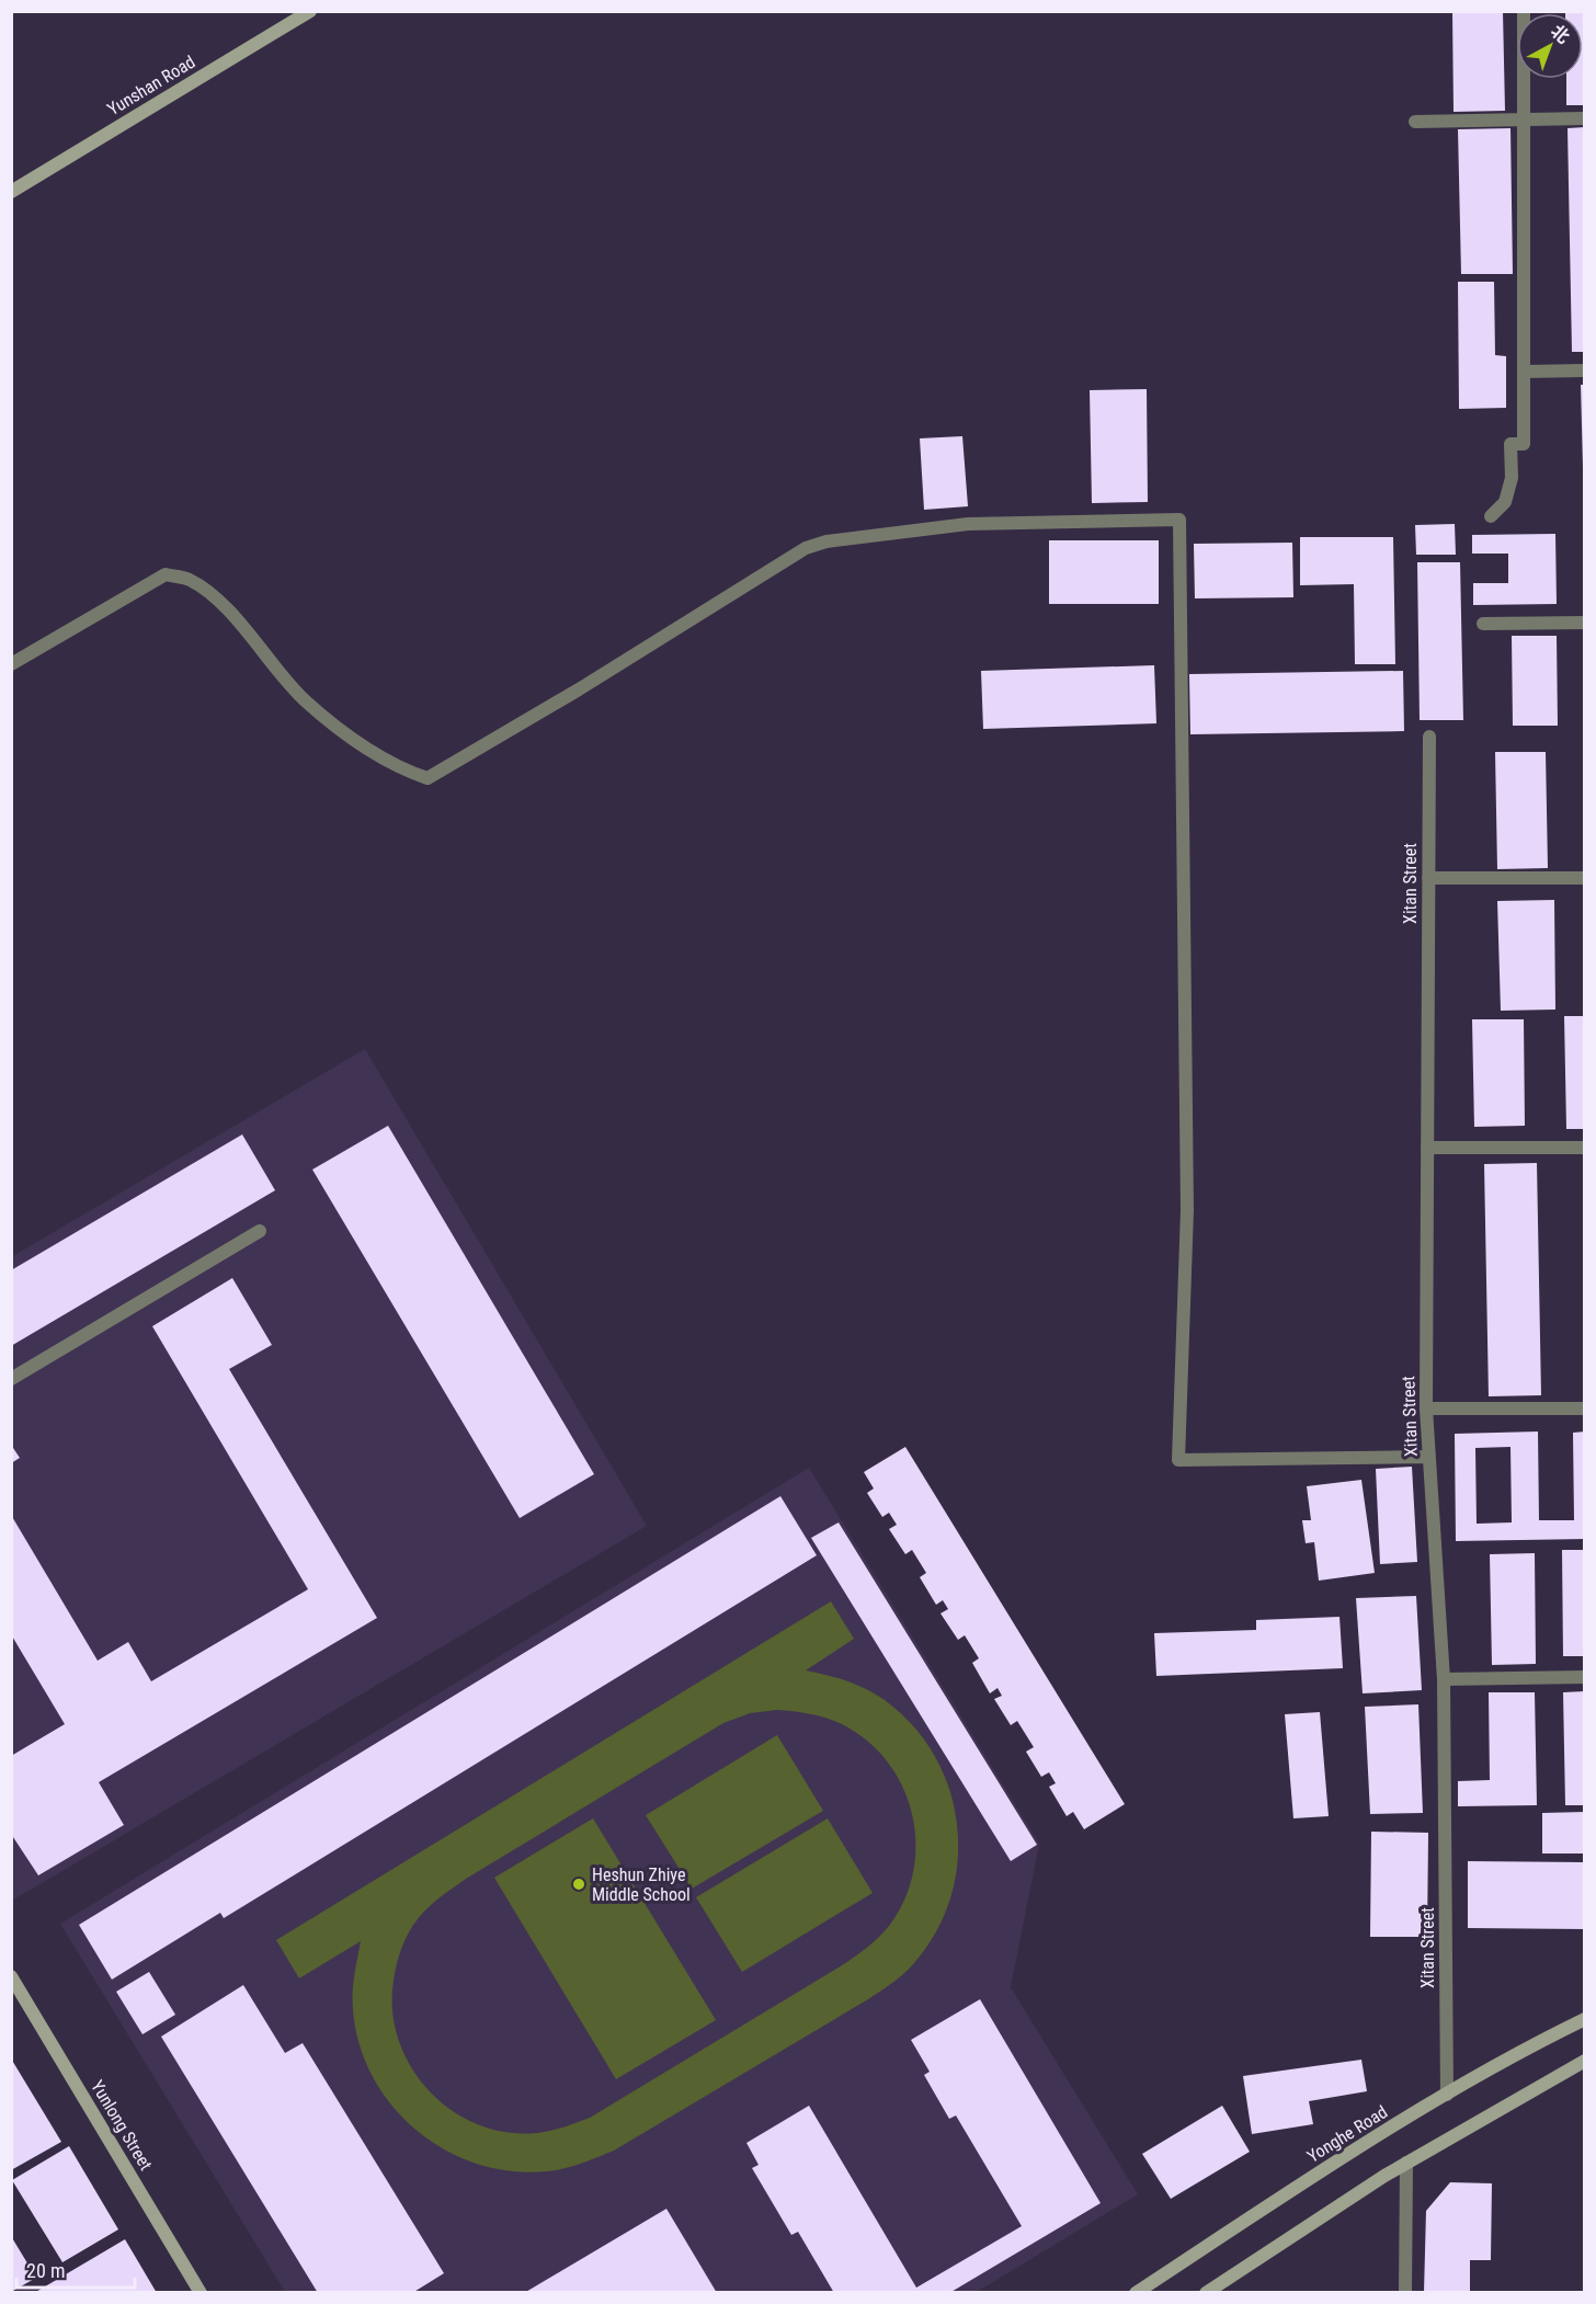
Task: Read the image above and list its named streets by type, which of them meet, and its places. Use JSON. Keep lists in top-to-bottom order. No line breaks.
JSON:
{"streets":{"main road":["Yunshan Road","Yunlong Street","Yonghe Road"],"street":["Xitan Street"]},"crossings":[["Xitan Street","Yonghe Road"]],"places":["Heshun Zhiye Middle School"],"scale_bar":"20 m","north":"top right"}
